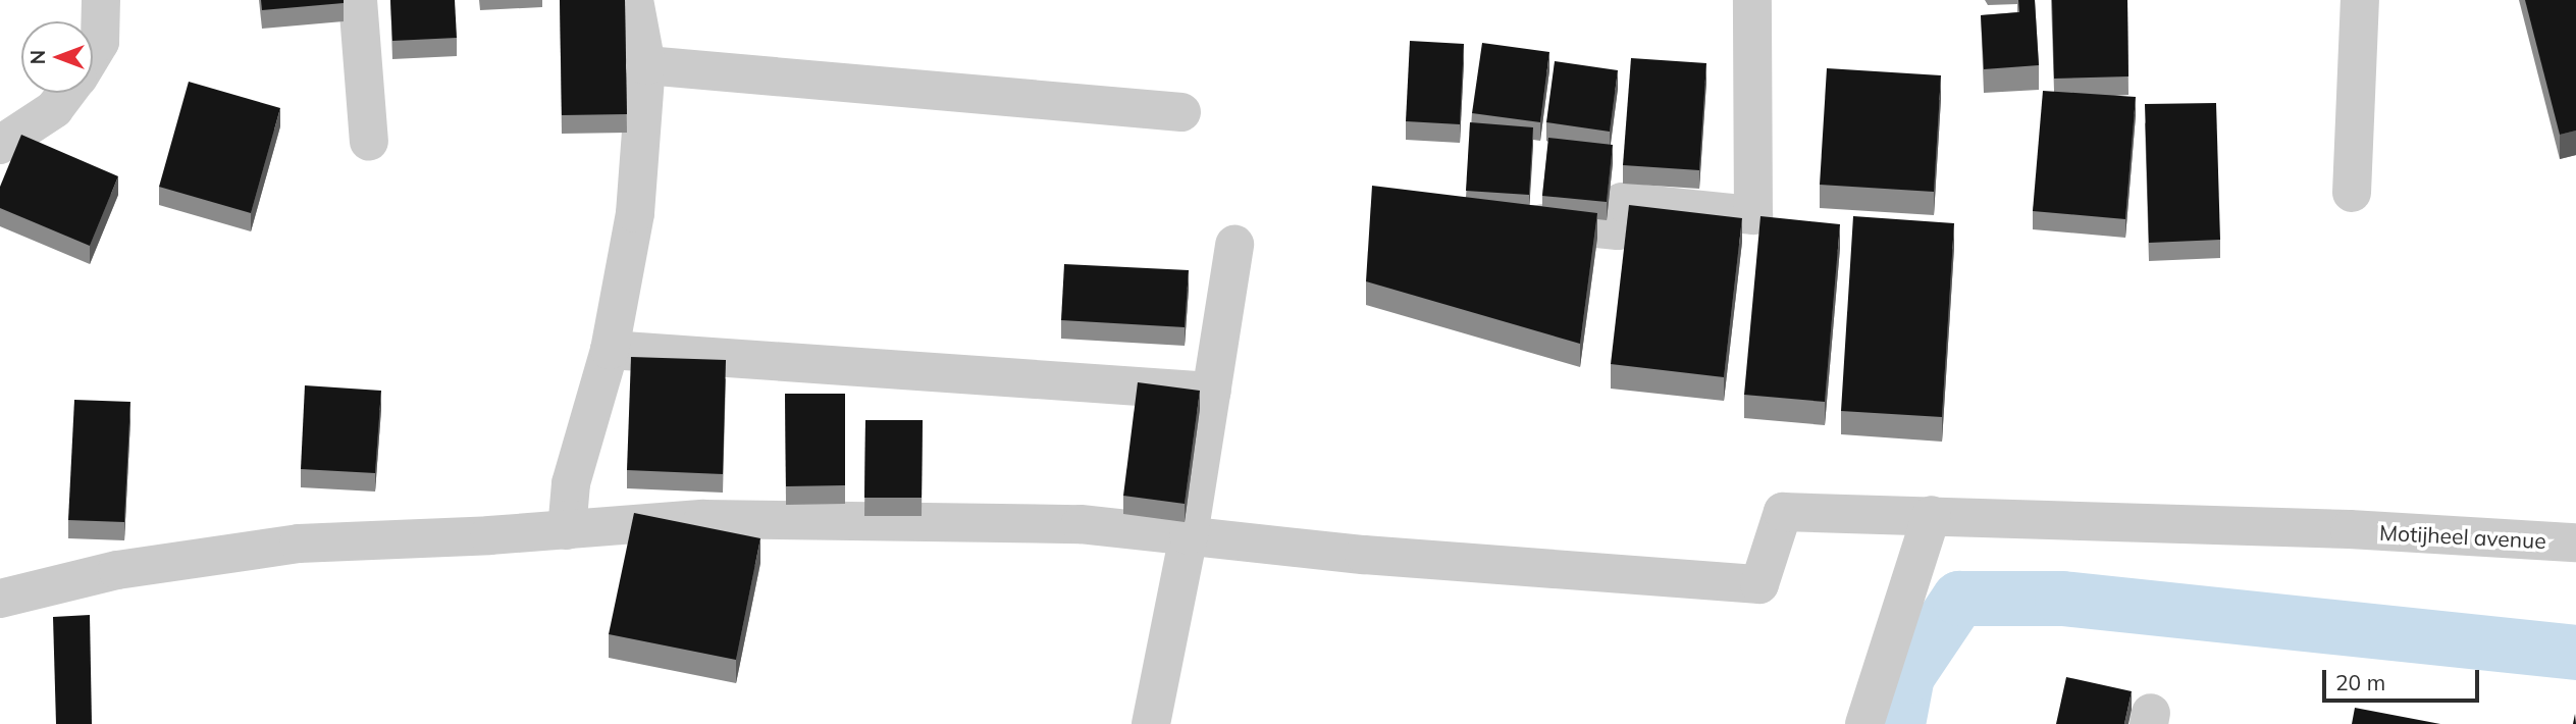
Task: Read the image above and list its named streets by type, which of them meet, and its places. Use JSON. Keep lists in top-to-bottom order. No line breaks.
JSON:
{"streets":{"street":["Motijheel avenue"]},"scale_bar":"20 m","north":"left"}
